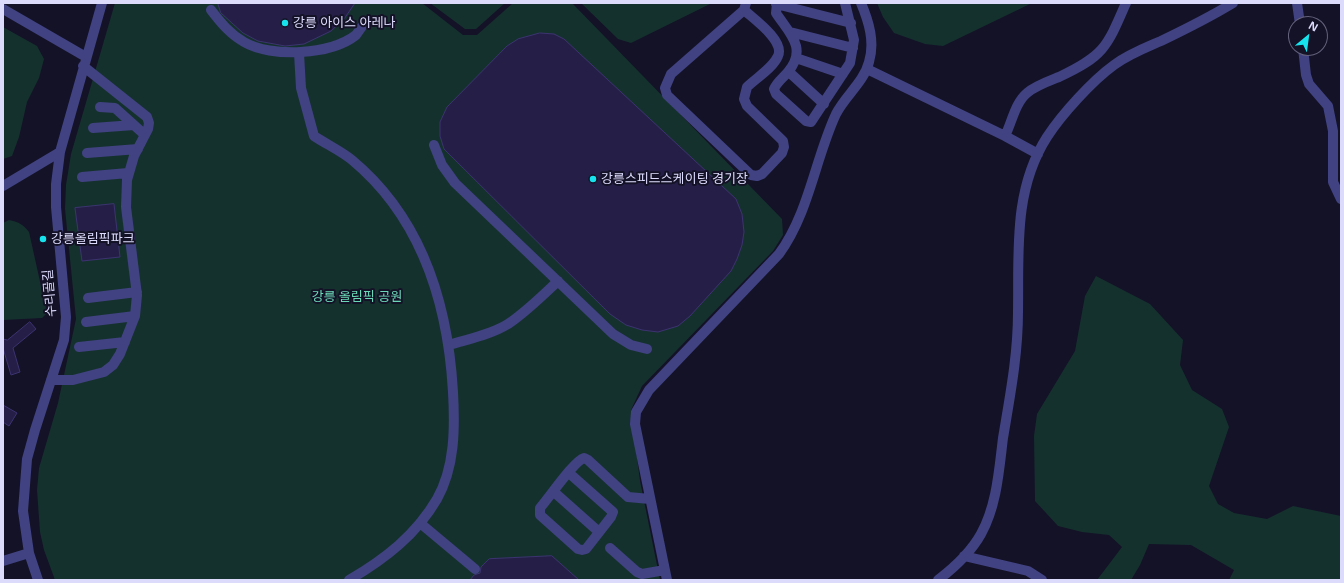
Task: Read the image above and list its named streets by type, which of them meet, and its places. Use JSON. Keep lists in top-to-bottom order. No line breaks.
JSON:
{"streets":{"street":["수리골길"]},"parks":["강릉 올림픽 공원"],"places":["강릉 아이스 아레나","강릉스피드스케이팅 경기장","강릉올림픽파크"],"north":"top right"}
